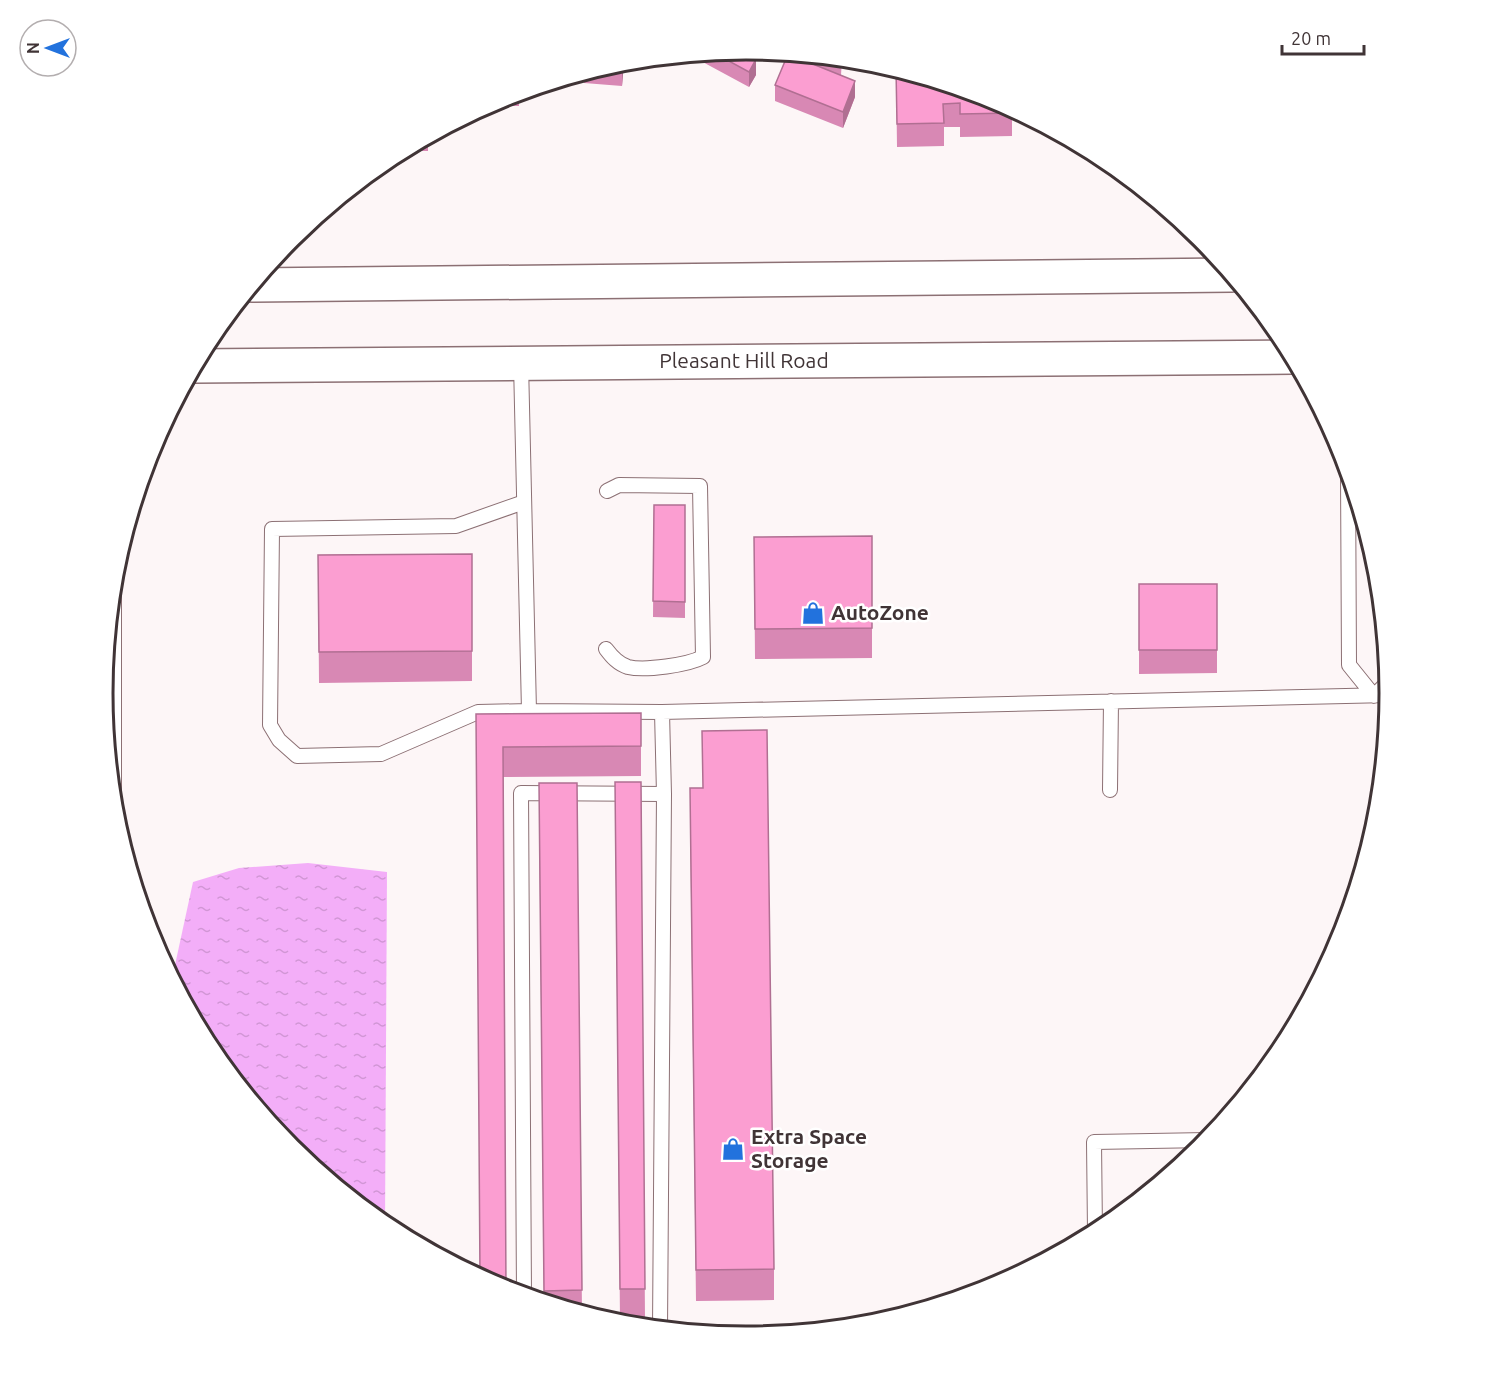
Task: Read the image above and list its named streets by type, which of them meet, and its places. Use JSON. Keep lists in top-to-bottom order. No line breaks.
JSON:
{"streets":{"main road":["Pleasant Hill Road"]},"places":{"shop":["AutoZone","Extra Space Storage"]},"scale_bar":"20 m","north":"left"}
